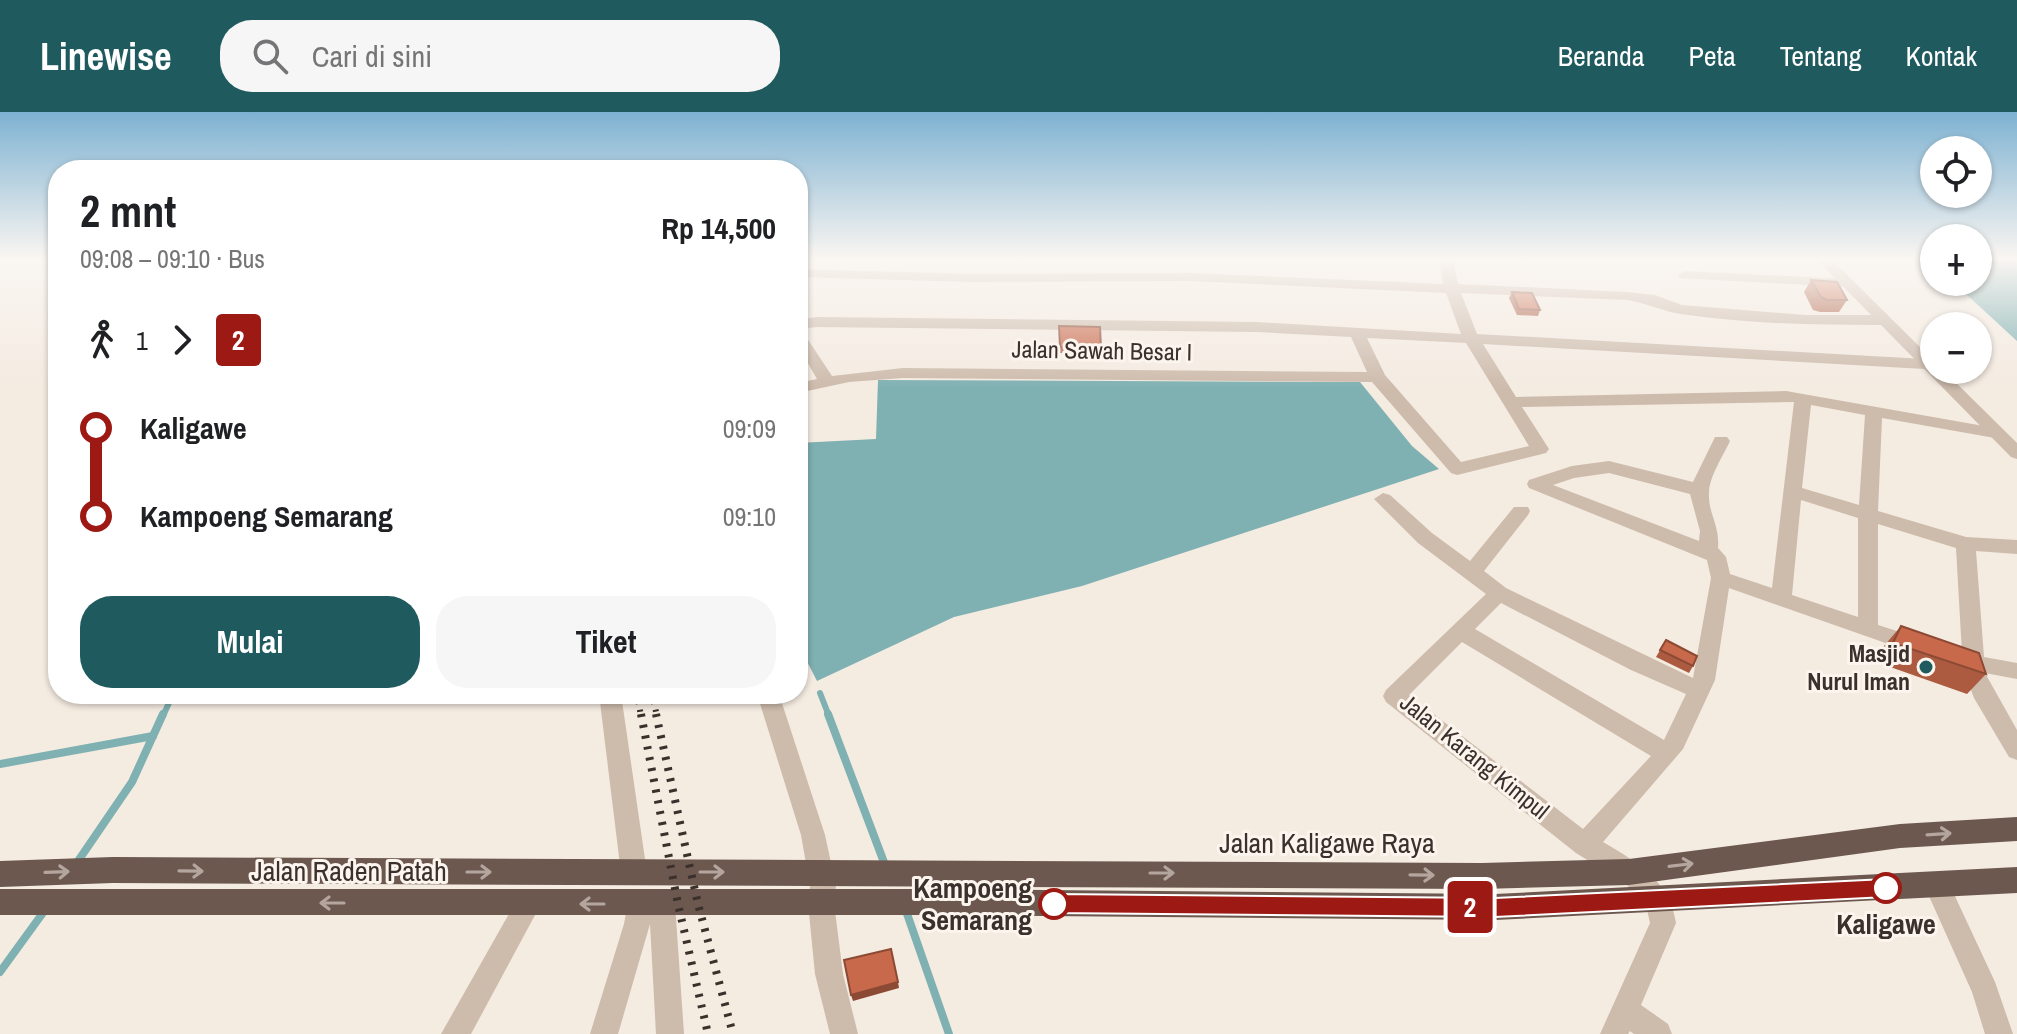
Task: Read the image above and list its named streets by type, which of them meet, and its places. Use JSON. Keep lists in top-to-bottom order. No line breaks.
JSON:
{"streets":{"highway":["Jalan Kaligawe Raya","Jalan Raden Patah"],"street":["Jalan Sawah Besar I","Jalan Karang Kimpul"]},"crossings":[["Jalan Karang Kimpul","Jalan Kaligawe Raya"],["Jalan Kaligawe Raya","Jalan Raden Patah"]],"places":["Masjid Nurul Iman","Kaligawe","Kampoeng Semarang"],"lines":["bus line 2"],"page":{"header":"Linewise","search":"Cari di sini","nav":["Beranda","Peta","Tentang","Kontak"],"on_map":"2","map_buttons":["+","−"],"heading":["2 mnt","09:08 – 09:10 · Bus","Rp 14,500"],"legs":["1","2"],"list":[{"name":"Kaligawe","value":"09:09"},{"name":"Kampoeng Semarang","value":"09:10"}],"buttons":["Mulai","Tiket"]}}
